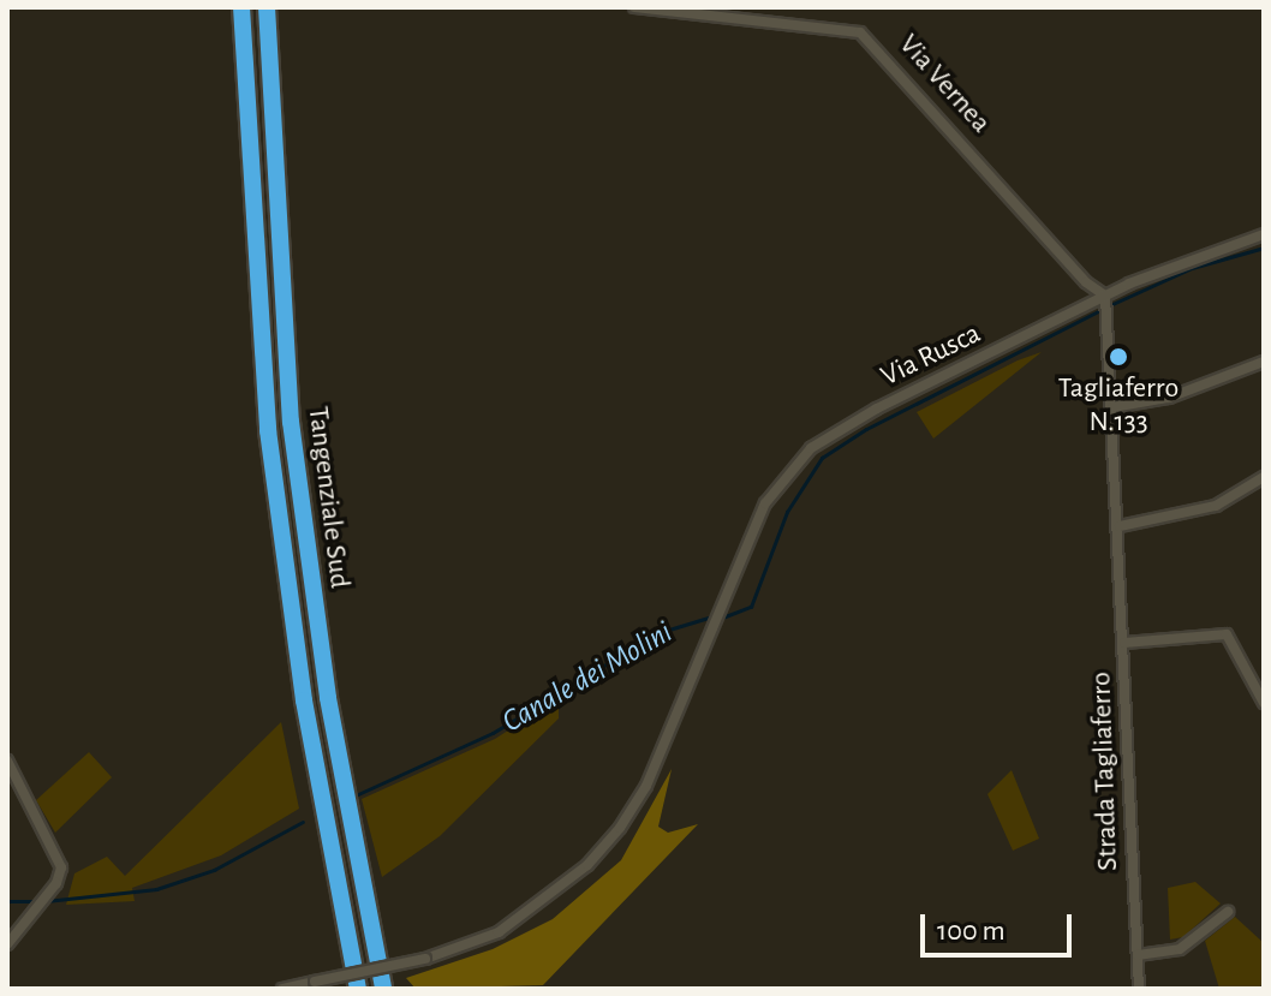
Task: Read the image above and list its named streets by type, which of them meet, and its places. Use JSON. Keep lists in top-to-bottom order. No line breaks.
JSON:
{"streets":{"highway":["Tangenziale Sud"],"street":["Via Vernea","Via Rusca","Strada Tagliaferro"]},"crossings":[["Via Vernea","Via Rusca"],["Via Vernea","Strada Tagliaferro"],["Via Rusca","Strada Tagliaferro"]],"water":["Canale dei Molini"],"places":["Tagliaferro N.133"],"scale_bar":"100 m"}
